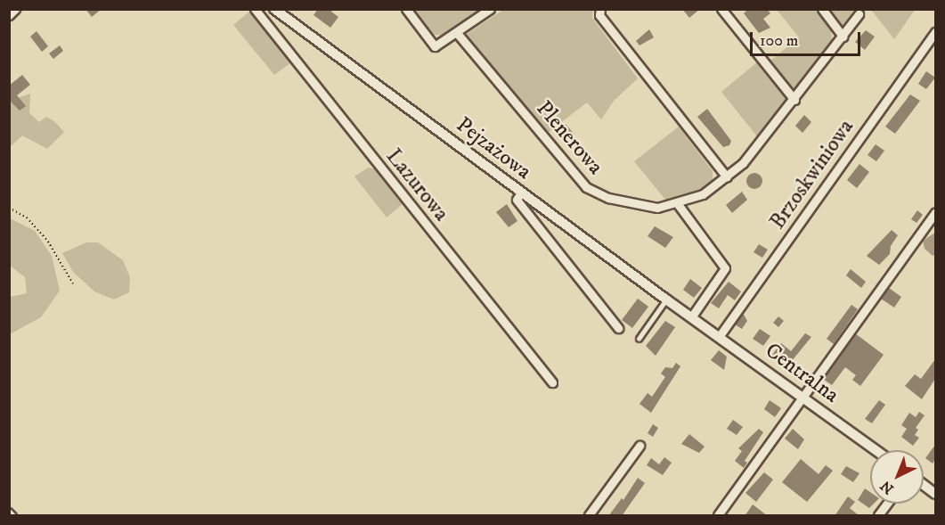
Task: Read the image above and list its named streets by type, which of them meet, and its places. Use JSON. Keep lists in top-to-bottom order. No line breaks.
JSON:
{"streets":{"street":["Plenerowa","Pejzażowa","Brzoskwiniowa","Lazurowa","Centralna"]},"crossings":[["Pejzażowa","Centralna"],["Brzoskwiniowa","Centralna"]],"scale_bar":"100 m","north":"bottom left"}
